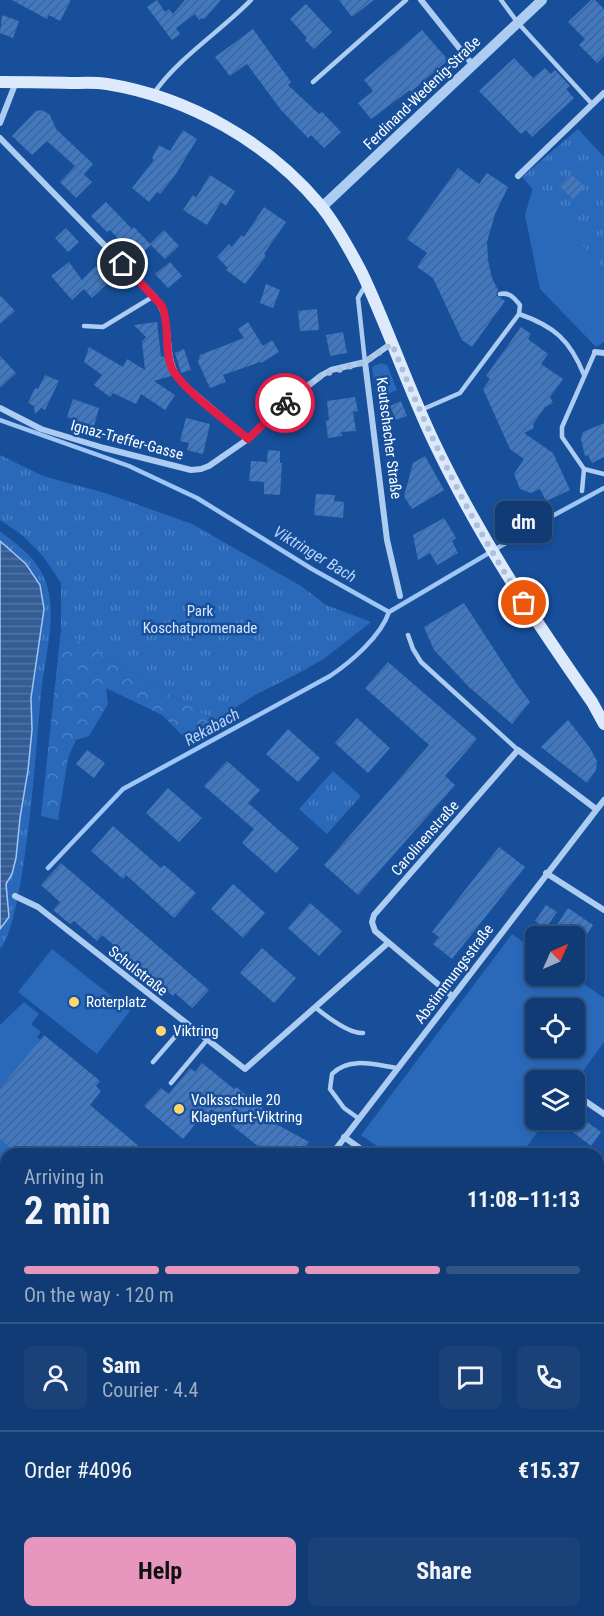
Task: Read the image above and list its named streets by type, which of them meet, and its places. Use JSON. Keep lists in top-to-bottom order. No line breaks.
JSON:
{"streets":{"main road":["Keutschacher Straße"],"street":["Ferdinand-Wedenig-Straße","Ignaz-Treffer-Gasse","Carolinenstraße","Schulstraße","Abstimmungsstraße"]},"crossings":[["Ferdinand-Wedenig-Straße","Keutschacher Straße"],["Keutschacher Straße","Ignaz-Treffer-Gasse"],["Carolinenstraße","Abstimmungsstraße"]],"water":["Viktringer Bach","Rekabach"],"parks":["Park Koschatpromenade"],"places":["dm","Roterplatz","Viktring","Volksschule 20 Klagenfurt-Viktring"],"north":"top right","page":{"bubble":"dm","heading":["2 min","Arriving in","11:08–11:13"],"panel":["Sam","Courier · 4.4","Order #4096","€15.37"],"bar":"On the way · 120 m","buttons":["Help","Share"]}}
